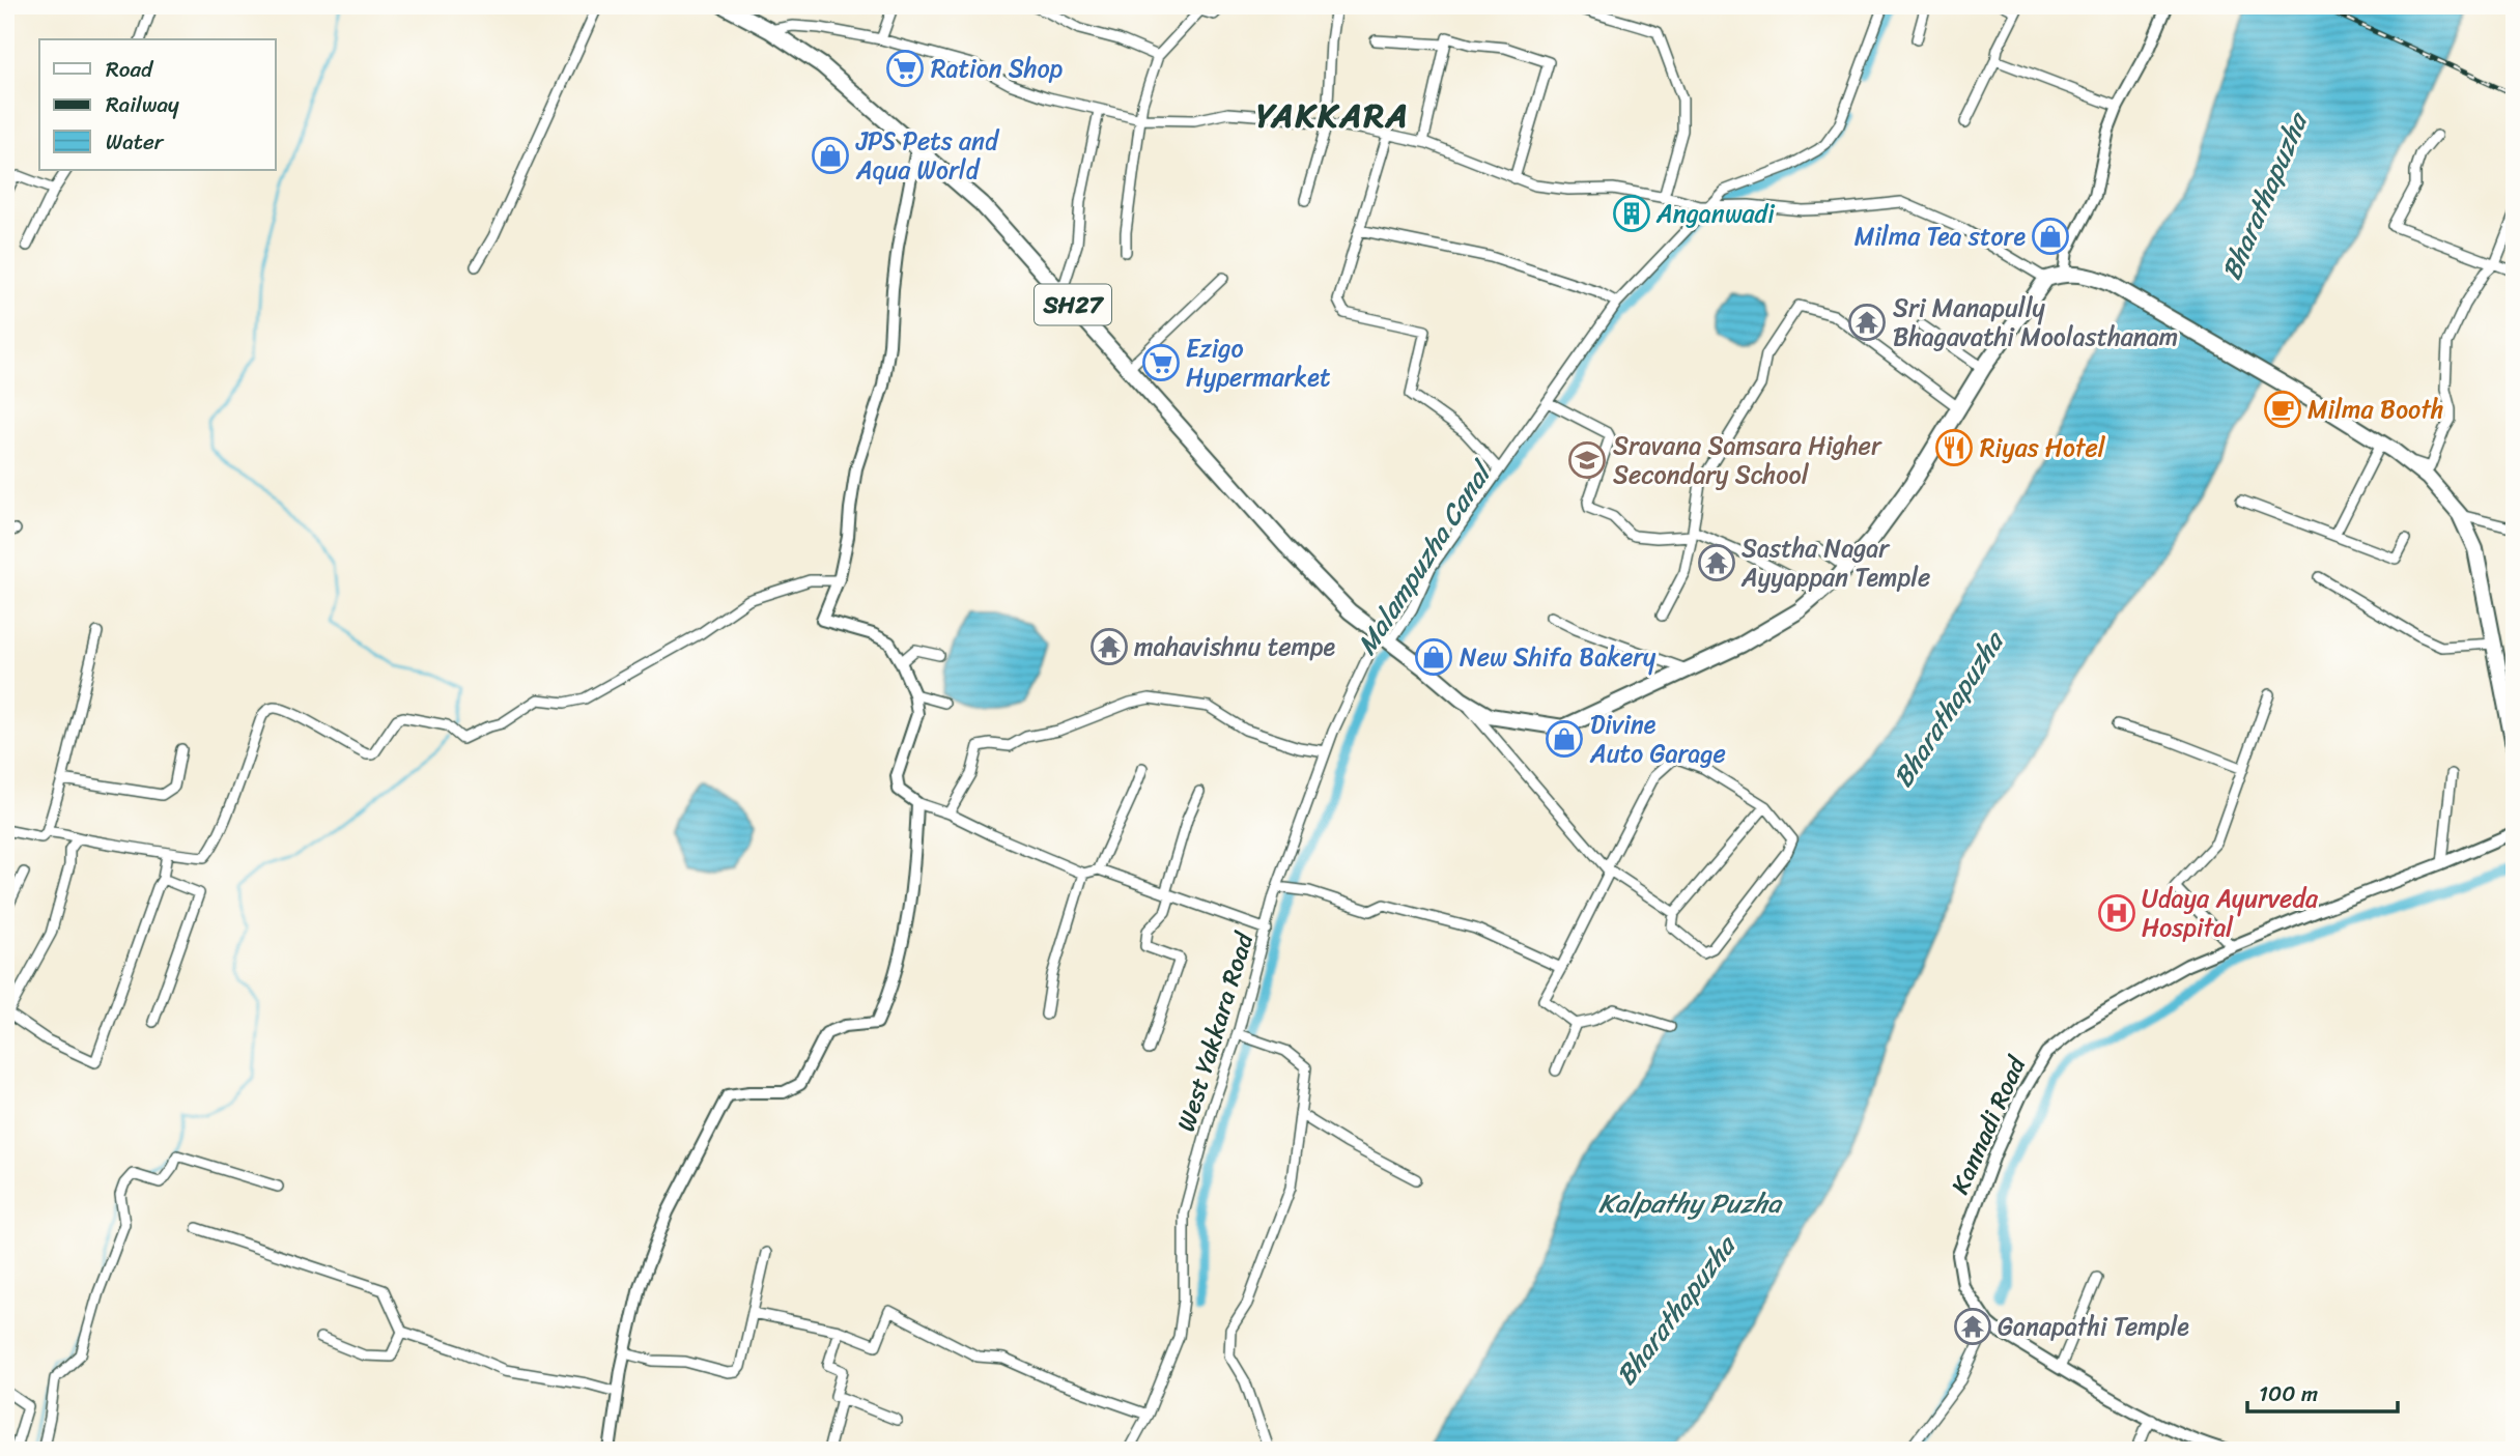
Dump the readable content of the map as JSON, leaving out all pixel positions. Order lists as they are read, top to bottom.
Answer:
{
  "streets": {
    "main road": ["SH27"],
    "street": ["West Yakkara Road", "Kannadi Road"]
  },
  "crossings": [
    ["SH27", "West Yakkara Road"]
  ],
  "districts": ["YAKKARA"],
  "water": ["Bharathapuzha", "Malampuzha Canal", "Kalpathy Puzha"],
  "places": {
    "supermarket": ["Ration Shop", "Ezigo Hypermarket"],
    "shop": [
      "JPS Pets and Aqua World",
      "Milma Tea store",
      "New Shifa Bakery",
      "Divine Auto Garage"
    ],
    "building": ["Anganwadi"],
    "temple": [
      "Sri Manapully Bhagavathi Moolasthanam",
      "Sastha Nagar Ayyappan Temple",
      "mahavishnu tempe",
      "Ganapathi Temple"
    ],
    "cafe": ["Milma Booth"],
    "restaurant": ["Riyas Hotel"],
    "school or university": ["Sravana Samsara Higher Secondary School"],
    "hospital": ["Udaya Ayurveda Hospital"]
  },
  "legend": ["Road", "Railway", "Water"],
  "scale_bar": "100 m"
}
